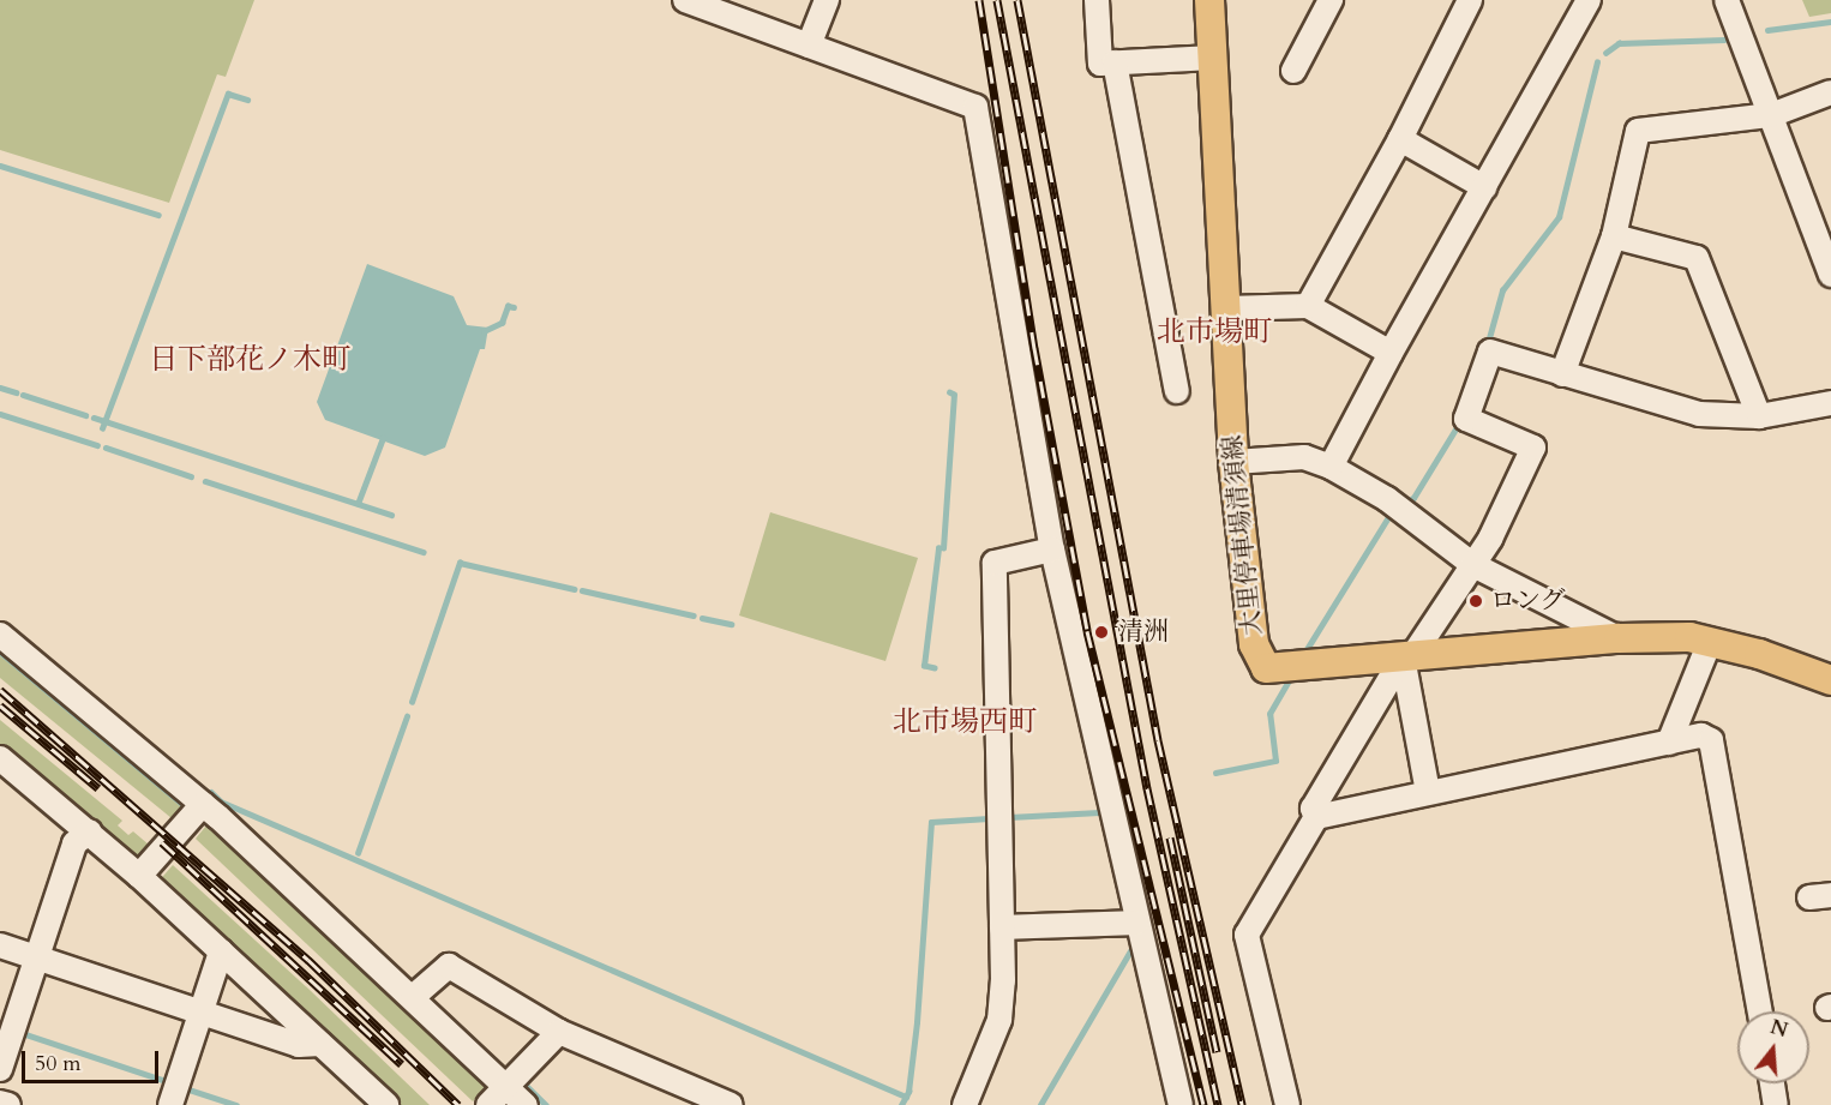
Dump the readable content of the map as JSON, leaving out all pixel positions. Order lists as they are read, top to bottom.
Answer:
{
  "streets": {
    "main road": ["大里停車場清須線"]
  },
  "districts": ["北市場町", "日下部花ノ木町", "北市場西町"],
  "places": ["ロング", "清洲"],
  "scale_bar": "50 m",
  "north": "top"
}
